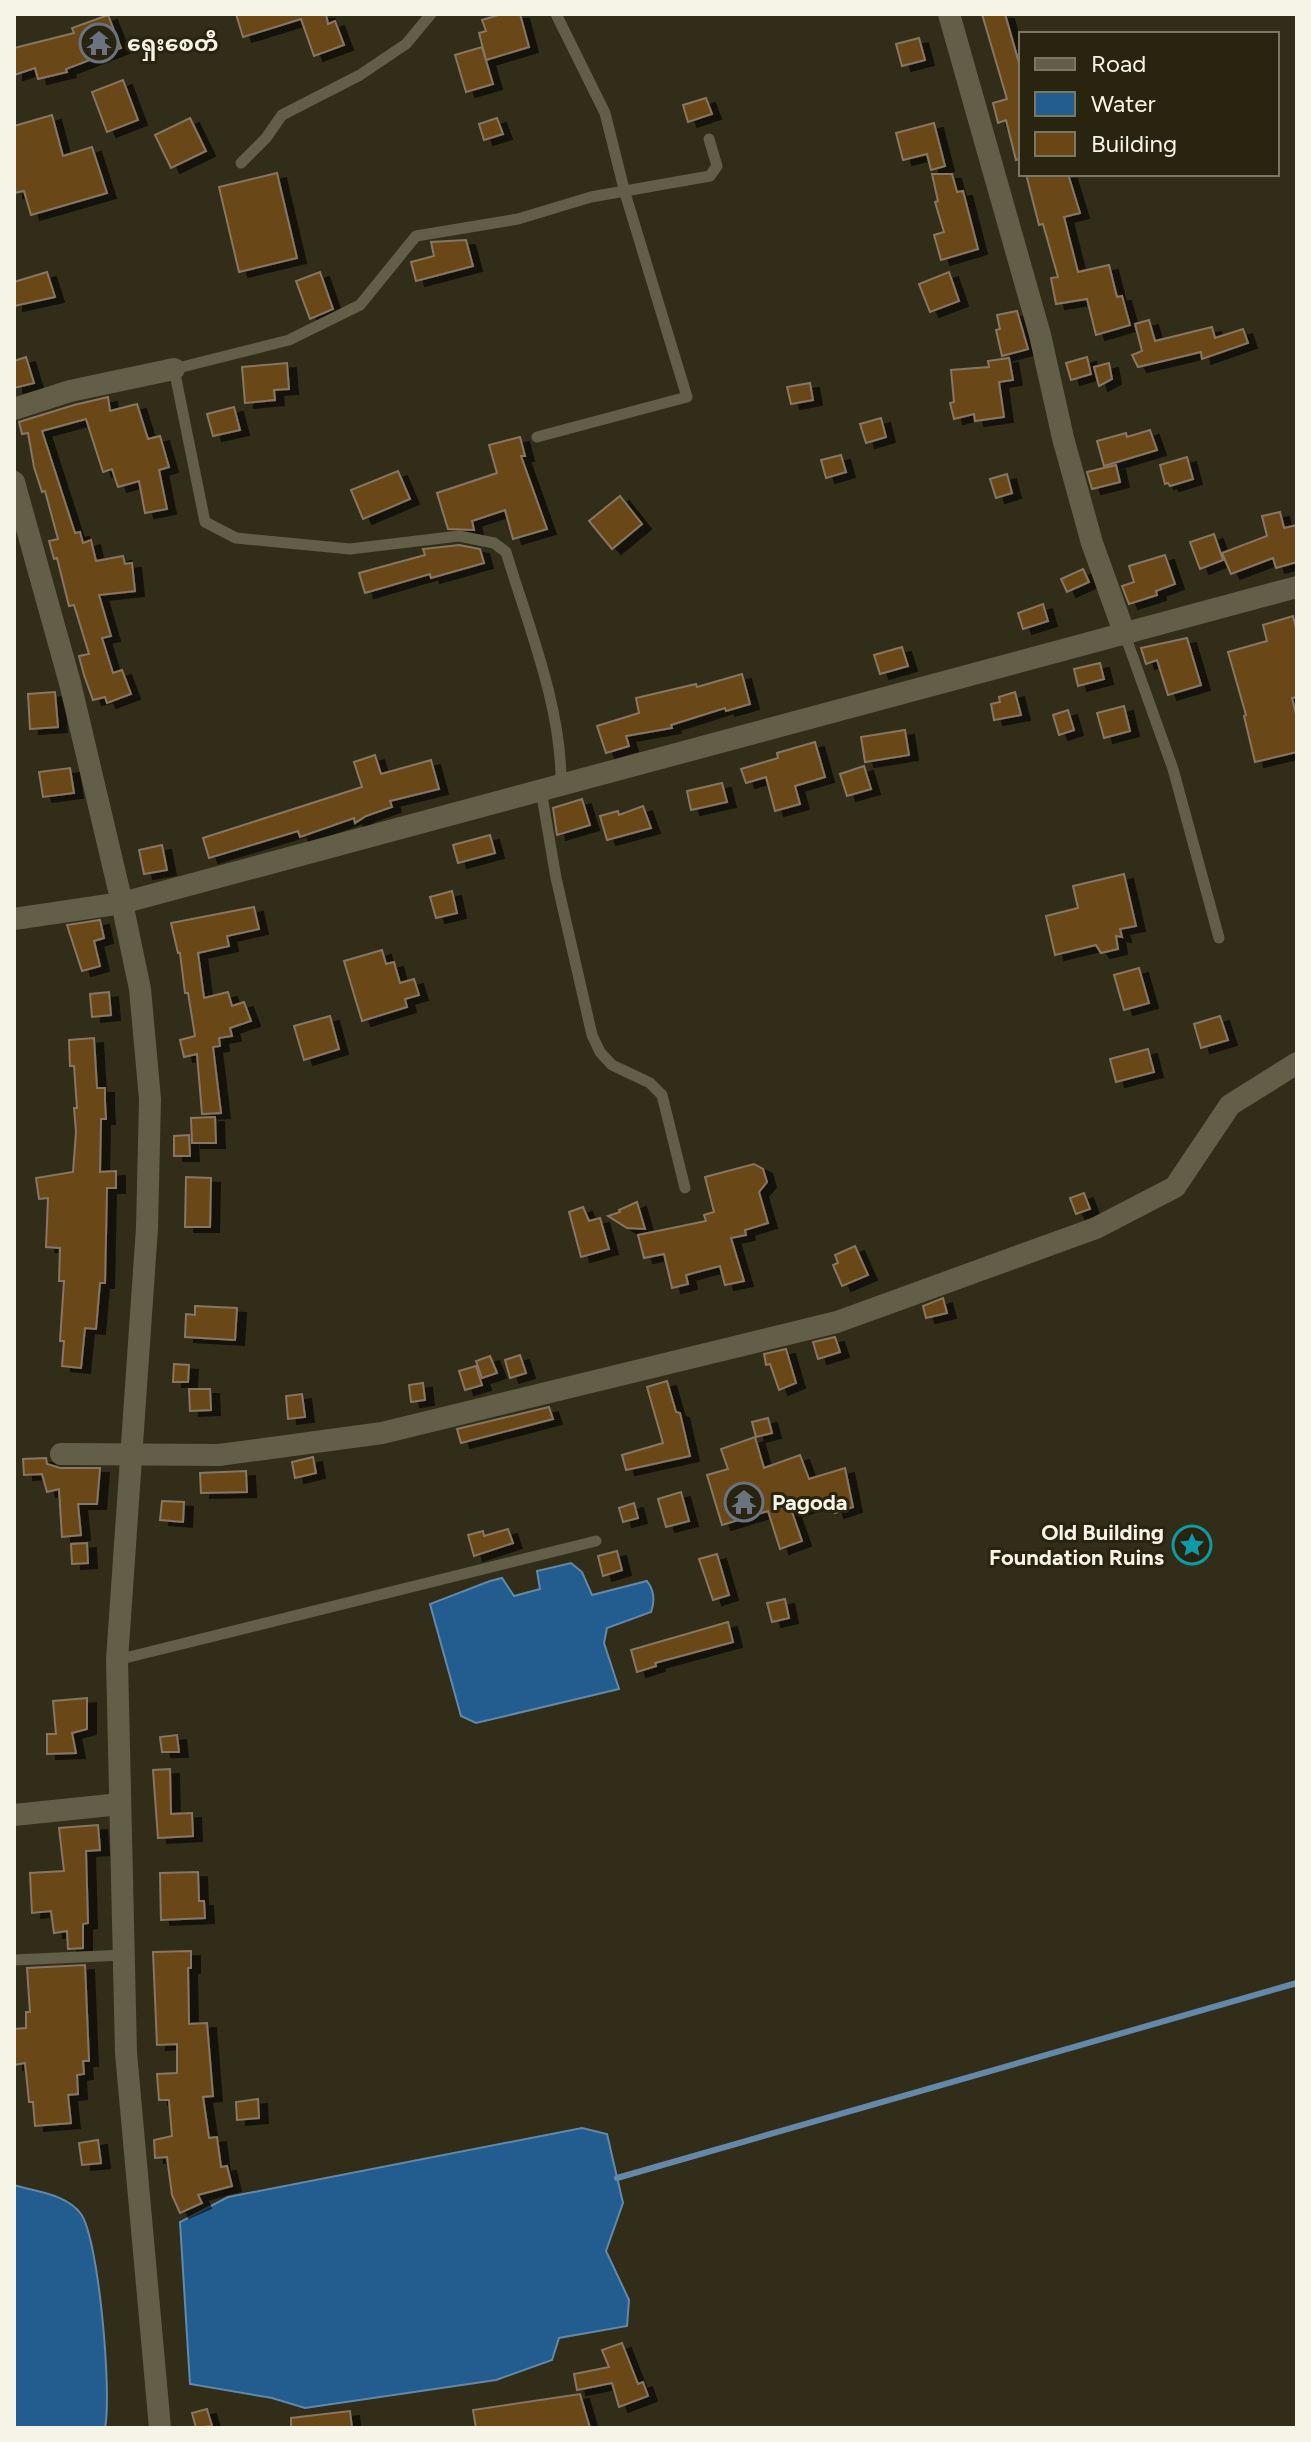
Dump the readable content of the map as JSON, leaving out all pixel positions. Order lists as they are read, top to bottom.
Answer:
{
  "places": {
    "temple": ["ရှေးစေတီ", "Pagoda"],
    "place": ["Old Building Foundation Ruins"]
  },
  "legend": ["Road", "Water", "Building"]
}
